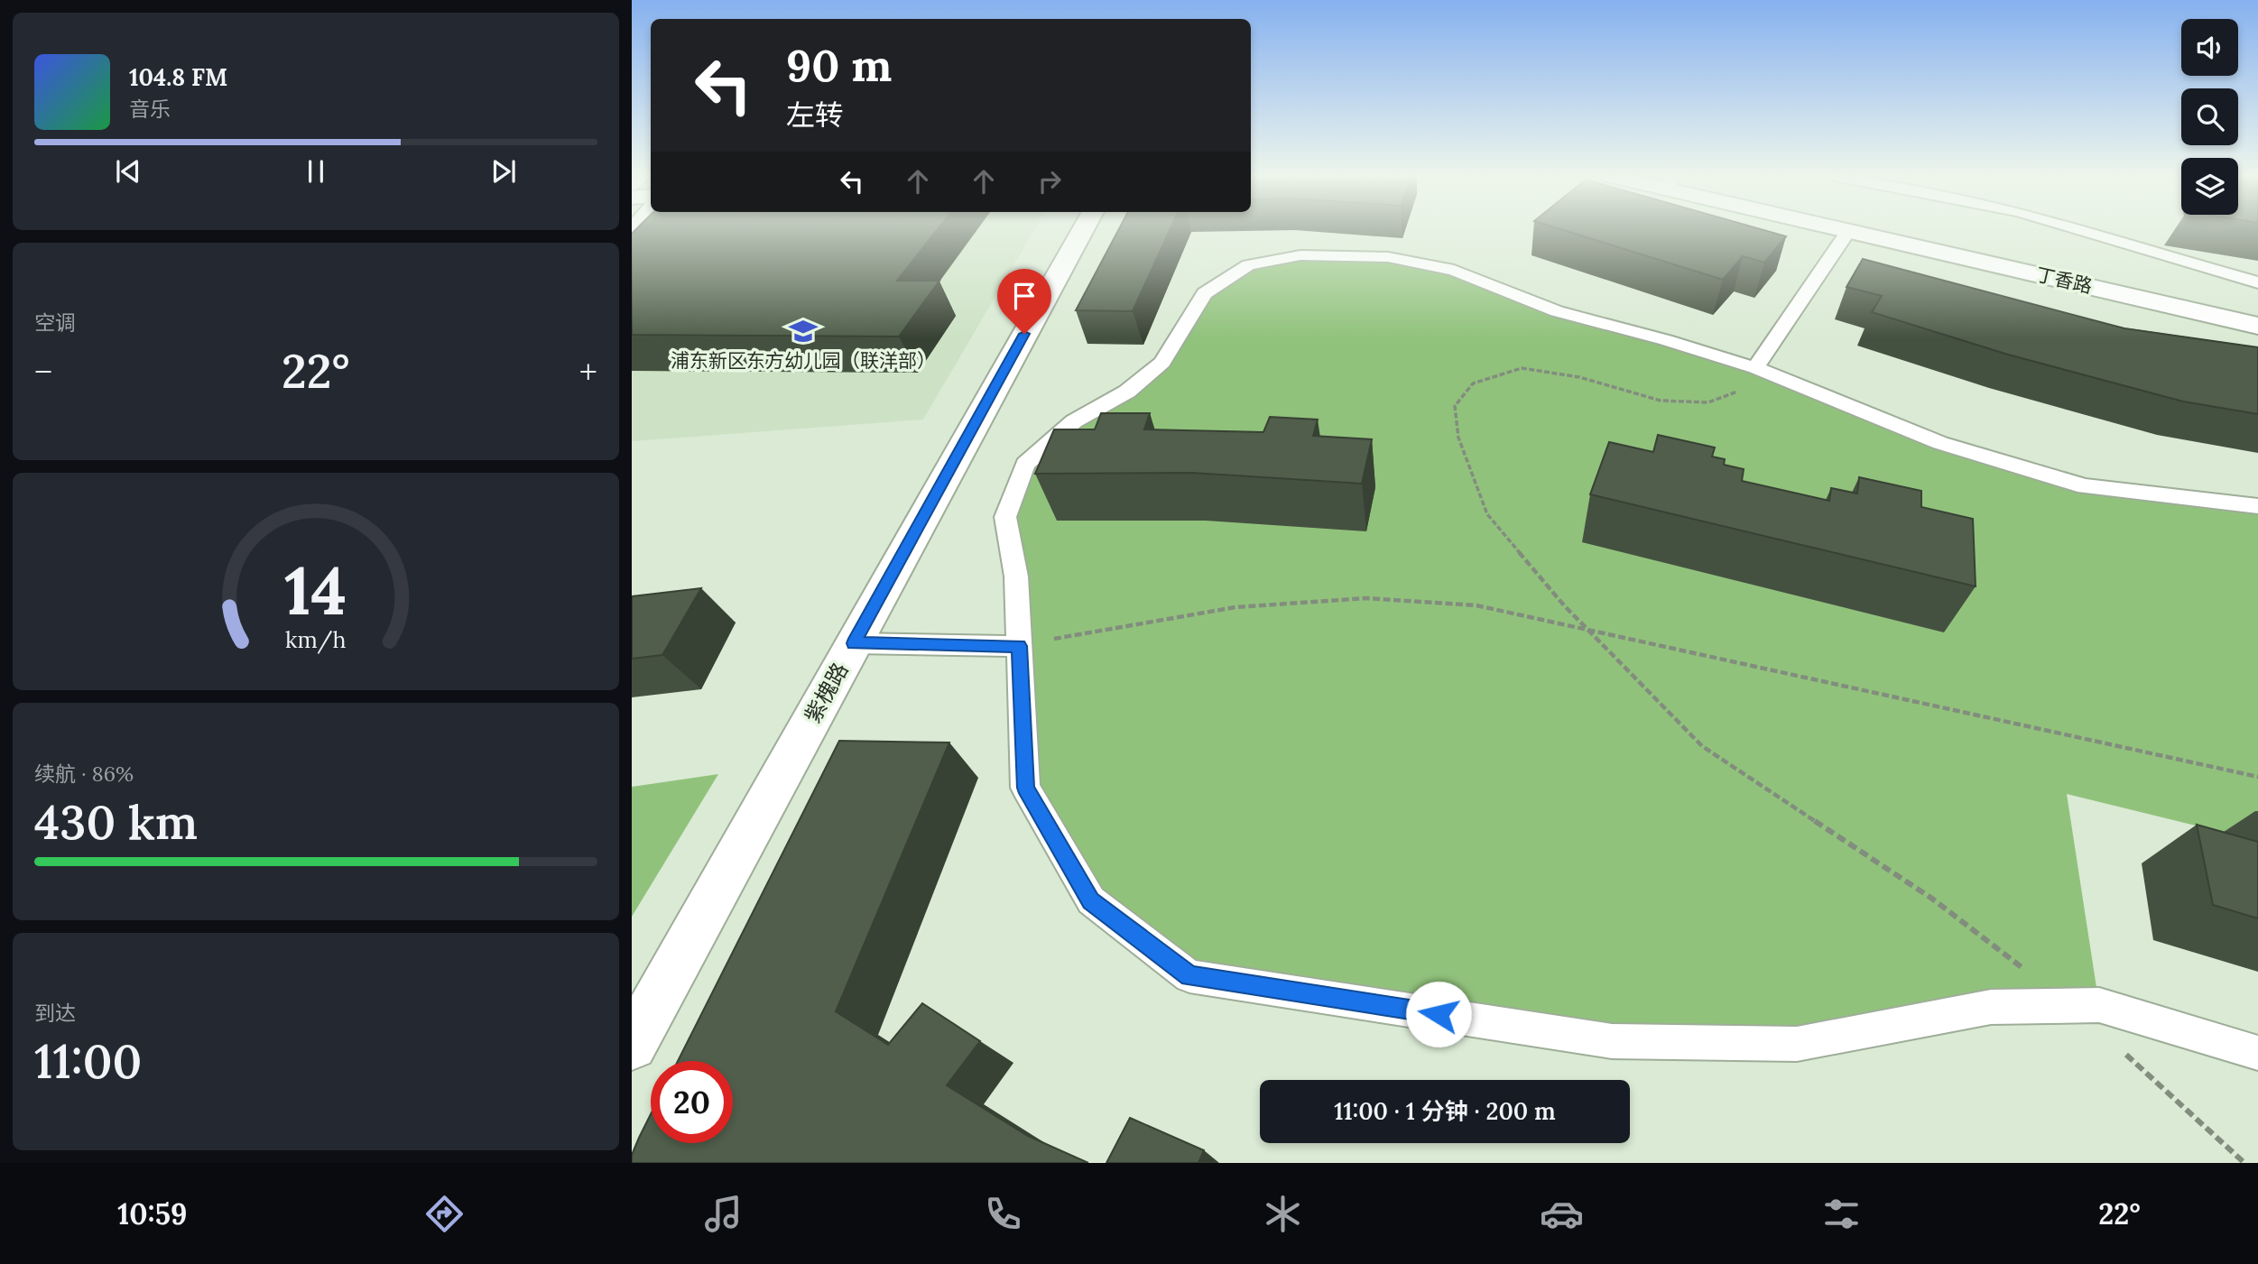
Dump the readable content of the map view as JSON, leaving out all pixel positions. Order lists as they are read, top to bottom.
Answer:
{
  "streets": {
    "street": ["丁香路", "紫槐路"]
  },
  "places": {
    "school or university": ["浦东新区东方幼儿园（联洋部）"]
  },
  "page": {
    "turn": ["90 m", "左转"],
    "song": ["104.8 FM", "音乐"],
    "tile": [
      "空调",
      ["续航 · 86%", "430 km"],
      ["到达", "11:00"]
    ],
    "heat": ["−", "22°", "+"],
    "limit": "20",
    "trip": "11:00 · 1 分钟 · 200 m",
    "tabs": ["10:59", "22°"],
    "gauge": ["14", "km/h"]
  }
}
